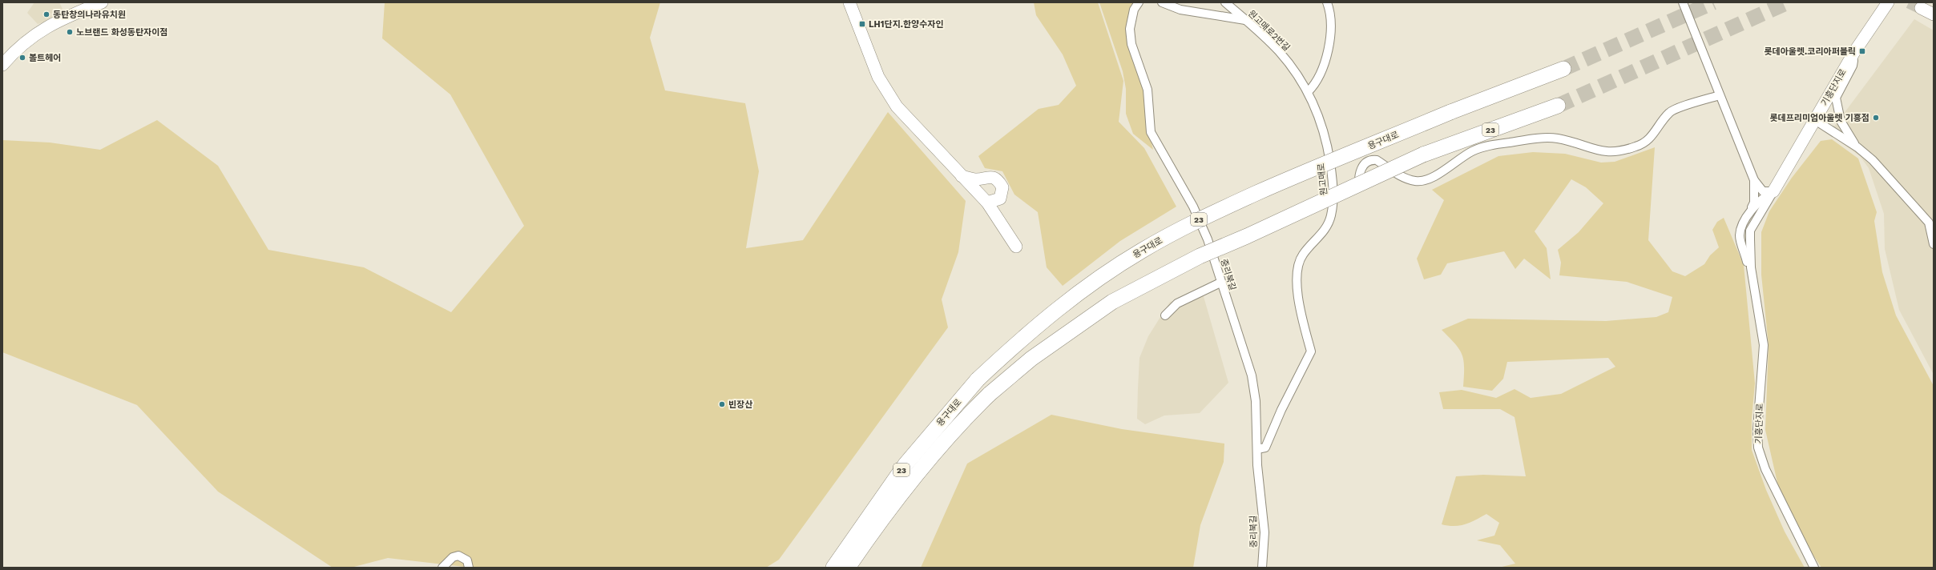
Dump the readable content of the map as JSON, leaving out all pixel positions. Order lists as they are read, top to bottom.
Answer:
{
  "streets": {
    "highway": ["23", "용구대로"],
    "street": [
      "원고매로2번길",
      "기흥단지로",
      "원고매로",
      "중리북길"
    ]
  },
  "crossings": [
    ["원고매로2번길", "원고매로"],
    ["원고매로", "중리북길"]
  ],
  "places": {
    "other": [
      "동탄창의나라유치원",
      "노브랜드 화성동탄자이점",
      "볼트헤어",
      "롯데프리미엄아울렛 기흥점",
      "빈장산"
    ],
    "transit": ["LH1단지.한양수자인", "롯데아울렛.코리아퍼블릭"]
  }
}
